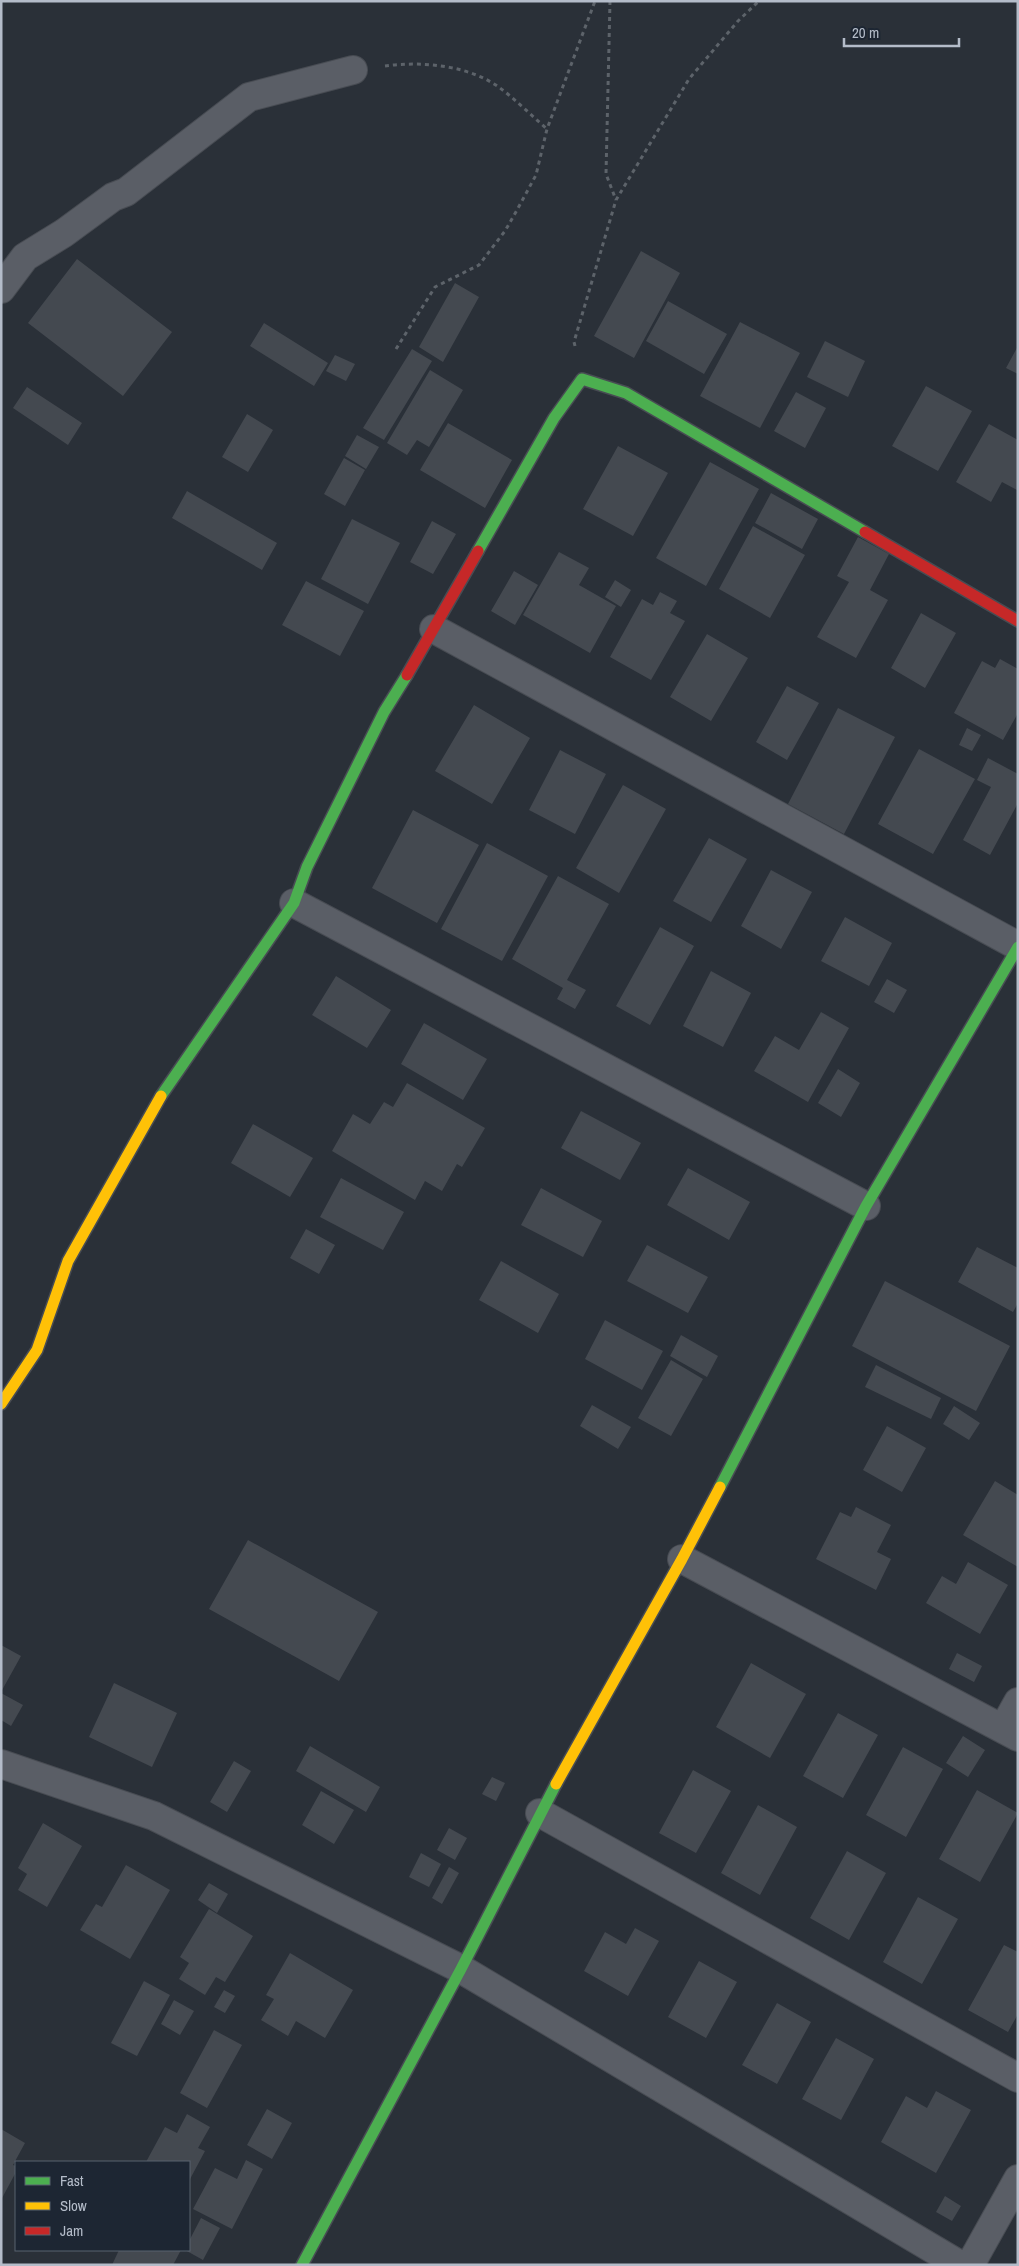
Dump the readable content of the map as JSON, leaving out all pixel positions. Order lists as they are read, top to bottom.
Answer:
{
  "legend": ["Fast", "Slow", "Jam"],
  "scale_bar": "20 m"
}
